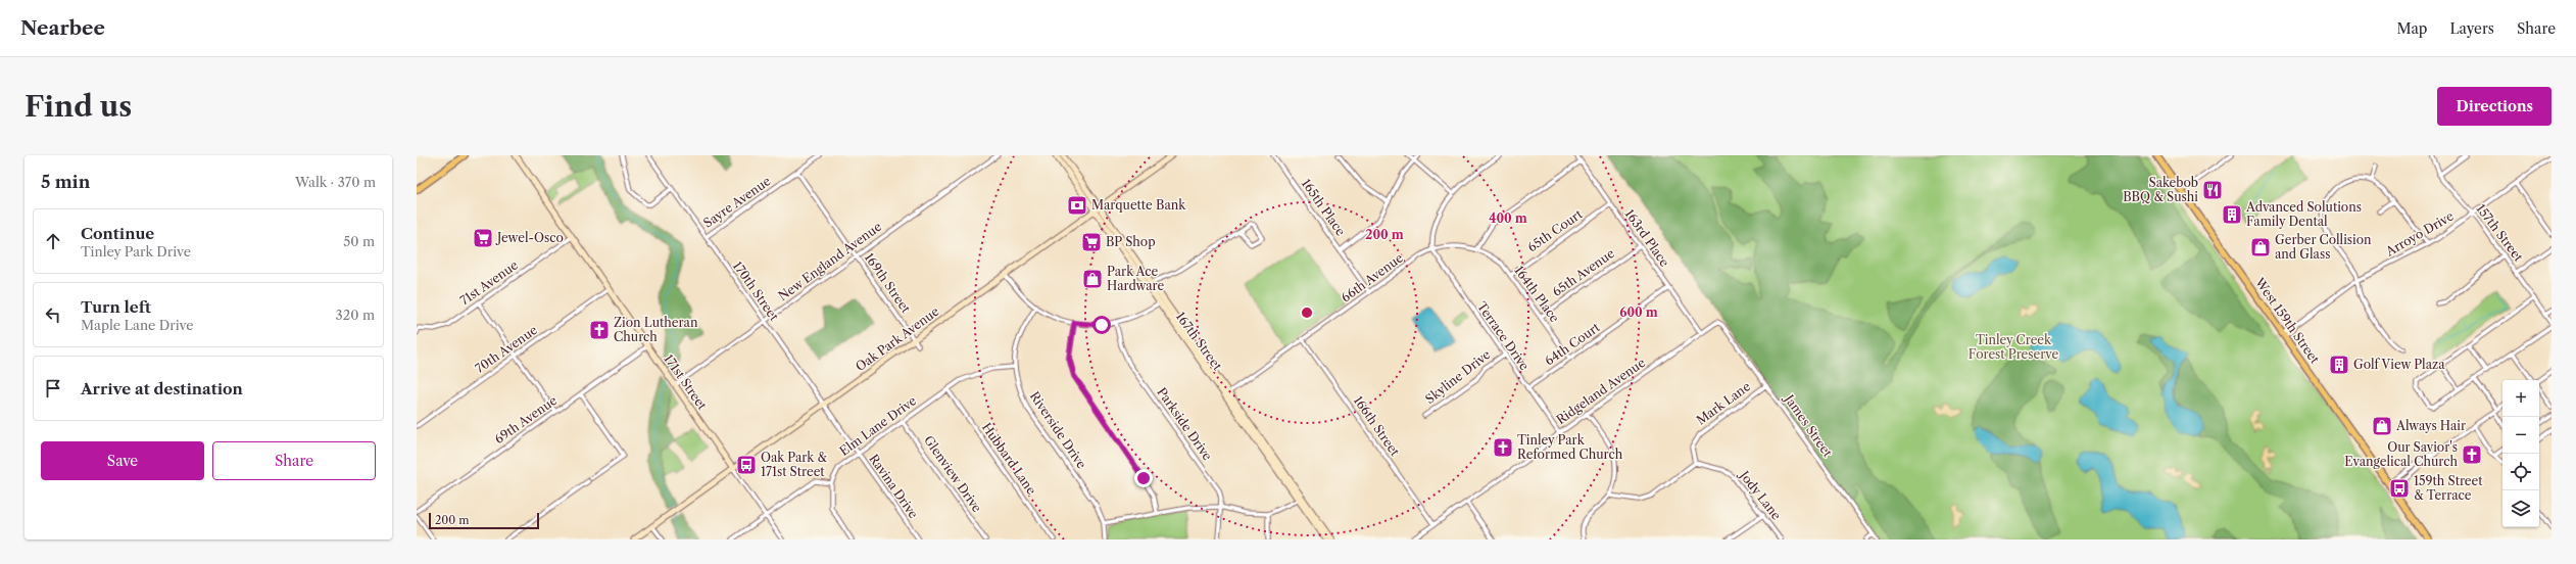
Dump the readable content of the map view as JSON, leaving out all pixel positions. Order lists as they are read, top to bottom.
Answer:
{
  "streets": {
    "main road": ["West 159th Street"],
    "street": [
      "Sayre Avenue",
      "165th Place",
      "65th Court",
      "157th Street",
      "Arroyo Drive",
      "163rd Place",
      "New England Avenue",
      "65th Avenue",
      "66th Avenue",
      "71st Avenue",
      "169th Street",
      "170th Street",
      "164th Place",
      "Terrace Drive",
      "Oak Park Avenue",
      "167th Street",
      "64th Court",
      "70th Avenue",
      "Skyline Drive",
      "171st Street",
      "Ridgeland Avenue",
      "Mark Lane",
      "69th Avenue",
      "Parkside Drive",
      "Elm Lane Drive",
      "166th Street",
      "James Street",
      "Riverside Drive",
      "Hubbard Lane",
      "Glenview Drive",
      "Ravina Drive",
      "Jody Lane"
    ]
  },
  "crossings": [
    ["Sayre Avenue", "169th Street"],
    ["Sayre Avenue", "170th Street"],
    ["165th Place", "66th Avenue"],
    ["65th Court", "163rd Place"],
    ["65th Court", "164th Place"],
    ["157th Street", "Arroyo Drive"],
    ["Arroyo Drive", "West 159th Street"],
    ["163rd Place", "65th Avenue"],
    ["163rd Place", "64th Court"],
    ["163rd Place", "Ridgeland Avenue"],
    ["New England Avenue", "169th Street"],
    ["New England Avenue", "170th Street"],
    ["New England Avenue", "171st Street"],
    ["65th Avenue", "164th Place"],
    ["66th Avenue", "164th Place"],
    ["66th Avenue", "Terrace Drive"],
    ["66th Avenue", "167th Street"],
    ["66th Avenue", "166th Street"],
    ["71st Avenue", "171st Street"],
    ["169th Street", "Oak Park Avenue"],
    ["170th Street", "Oak Park Avenue"],
    ["170th Street", "Ravina Drive"],
    ["164th Place", "Terrace Drive"],
    ["164th Place", "64th Court"],
    ["Terrace Drive", "64th Court"],
    ["Terrace Drive", "Skyline Drive"],
    ["Terrace Drive", "Ridgeland Avenue"],
    ["Oak Park Avenue", "167th Street"],
    ["Oak Park Avenue", "171st Street"],
    ["Oak Park Avenue", "Ravina Drive"],
    ["70th Avenue", "171st Street"],
    ["171st Street", "69th Avenue"],
    ["Ridgeland Avenue", "166th Street"],
    ["Ridgeland Avenue", "James Street"],
    ["Mark Lane", "James Street"],
    ["Mark Lane", "Jody Lane"],
    ["Elm Lane Drive", "Riverside Drive"],
    ["Elm Lane Drive", "Hubbard Lane"],
    ["Elm Lane Drive", "Glenview Drive"],
    ["Elm Lane Drive", "Ravina Drive"]
  ],
  "parks": ["Tinley Creek Forest Preserve"],
  "places": {
    "restaurant": ["Sakebob BBQ & Sushi"],
    "bank": ["Marquette Bank"],
    "building": ["Advanced Solutions Family Dental", "Golf View Plaza"],
    "supermarket": ["Jewel-Osco", "BP Shop"],
    "shop": ["Gerber Collision and Glass", "Park Ace Hardware", "Always Hair"],
    "church": ["Zion Lutheran Church", "Tinley Park Reformed Church", "Our Savior's Evangelical Church"],
    "bus stop": ["Oak Park & 171st Street", "159th Street & Terrace"]
  },
  "scale_bar": "200 m",
  "page": {
    "header": "Nearbee",
    "nav": ["Map", "Layers", "Share"],
    "buttons": [
      "Directions",
      ["Save", "Share"]
    ],
    "title": "Find us",
    "heading": ["5 min", "Walk · 370 m"],
    "list": [
      ["Continue", "Tinley Park Drive", "50 m"],
      ["Turn left", "Maple Lane Drive", "320 m"],
      "Arrive at destination"
    ],
    "map_buttons": ["+", "−"],
    "scale": "200 m"
  },
  "rings": ["400 m", "200 m", "600 m"]
}
